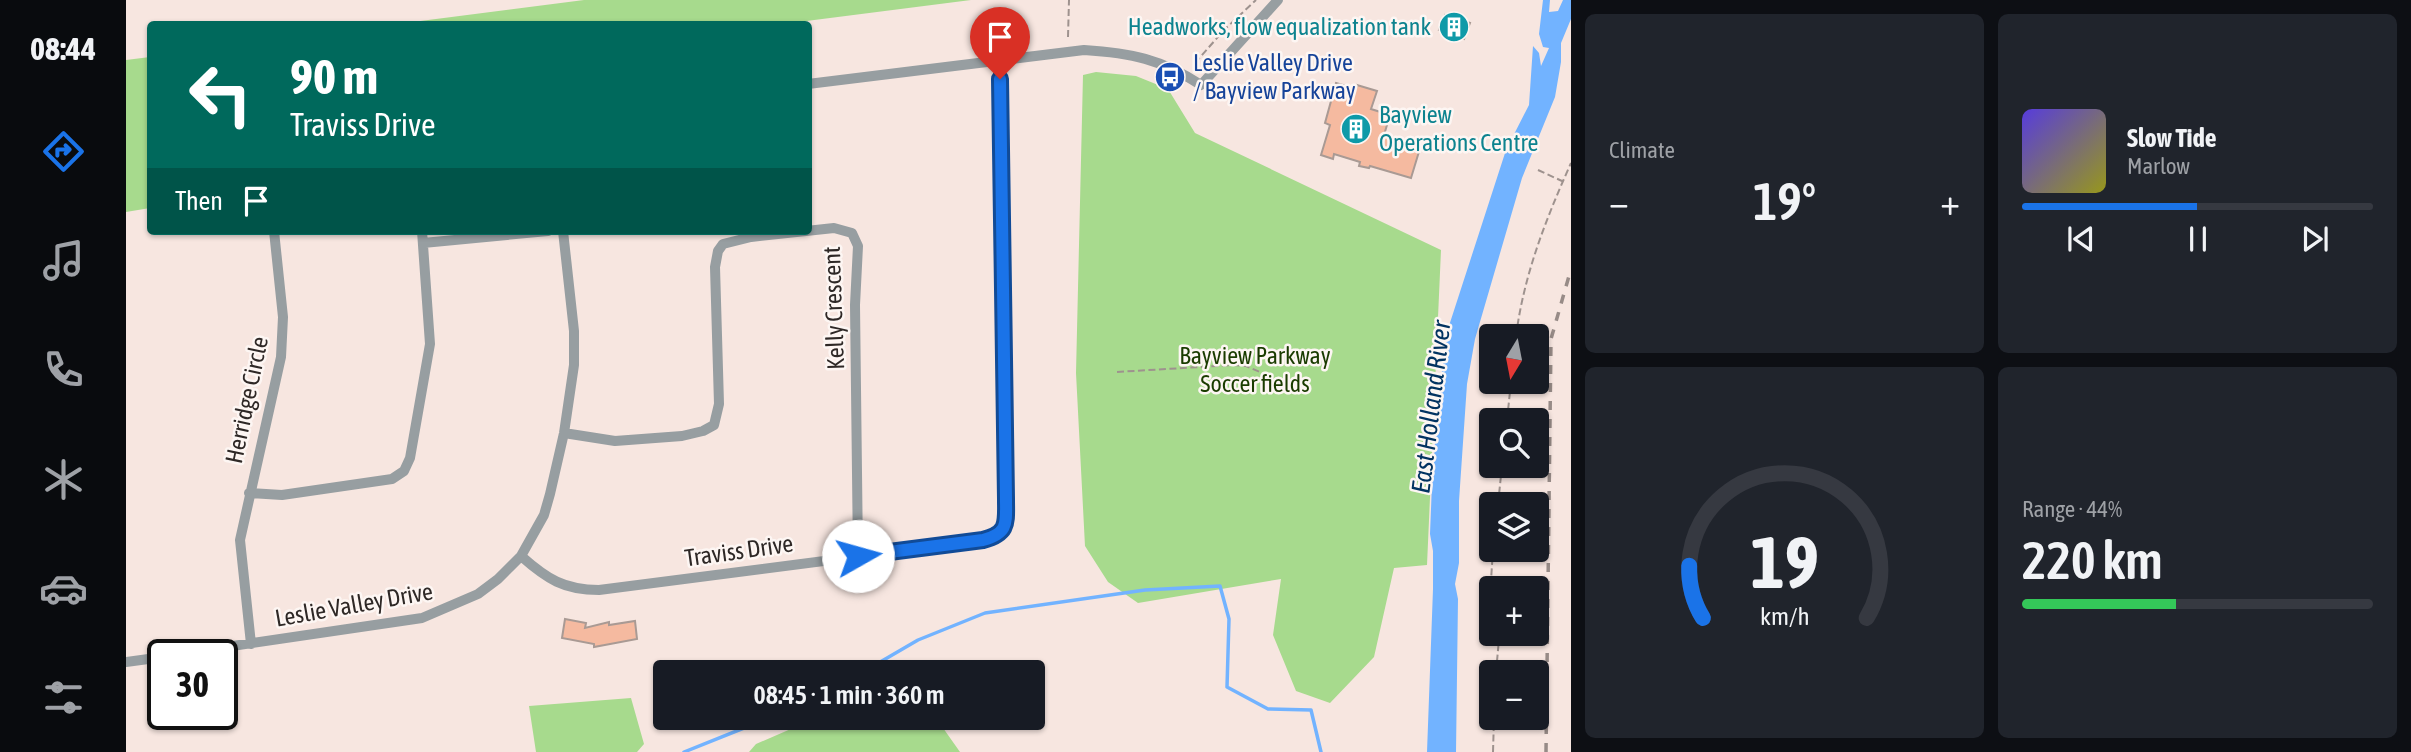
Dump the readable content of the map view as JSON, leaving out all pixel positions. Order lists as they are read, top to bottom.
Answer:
{
  "streets": {
    "street": [
      "Kelly Crescent",
      "Herridge Circle",
      "Traviss Drive",
      "Leslie Valley Drive"
    ]
  },
  "crossings": [
    ["Kelly Crescent", "Traviss Drive"],
    ["Kelly Crescent", "Leslie Valley Drive"],
    ["Herridge Circle", "Leslie Valley Drive"],
    ["Traviss Drive", "Leslie Valley Drive"]
  ],
  "water": ["East Holland River"],
  "parks": ["Bayview Parkway Soccer fields"],
  "places": {
    "building": ["Headworks, flow equalization tank", "Bayview Operations Centre"],
    "bus stop": ["Leslie Valley Drive / Bayview Parkway"]
  },
  "north": "bottom",
  "page": {
    "tabs": "08:44",
    "tile": [
      "Climate",
      ["Range · 44%", "220 km"]
    ],
    "turn": ["90 m", "Traviss Drive"],
    "song": ["Slow Tide", "Marlow"],
    "then": "Then",
    "heat": ["−", "19°", "+"],
    "map_buttons": ["+", "−"],
    "limit": "30",
    "trip": "08:45 · 1 min · 360 m",
    "gauge": ["19", "km/h"]
  }
}
